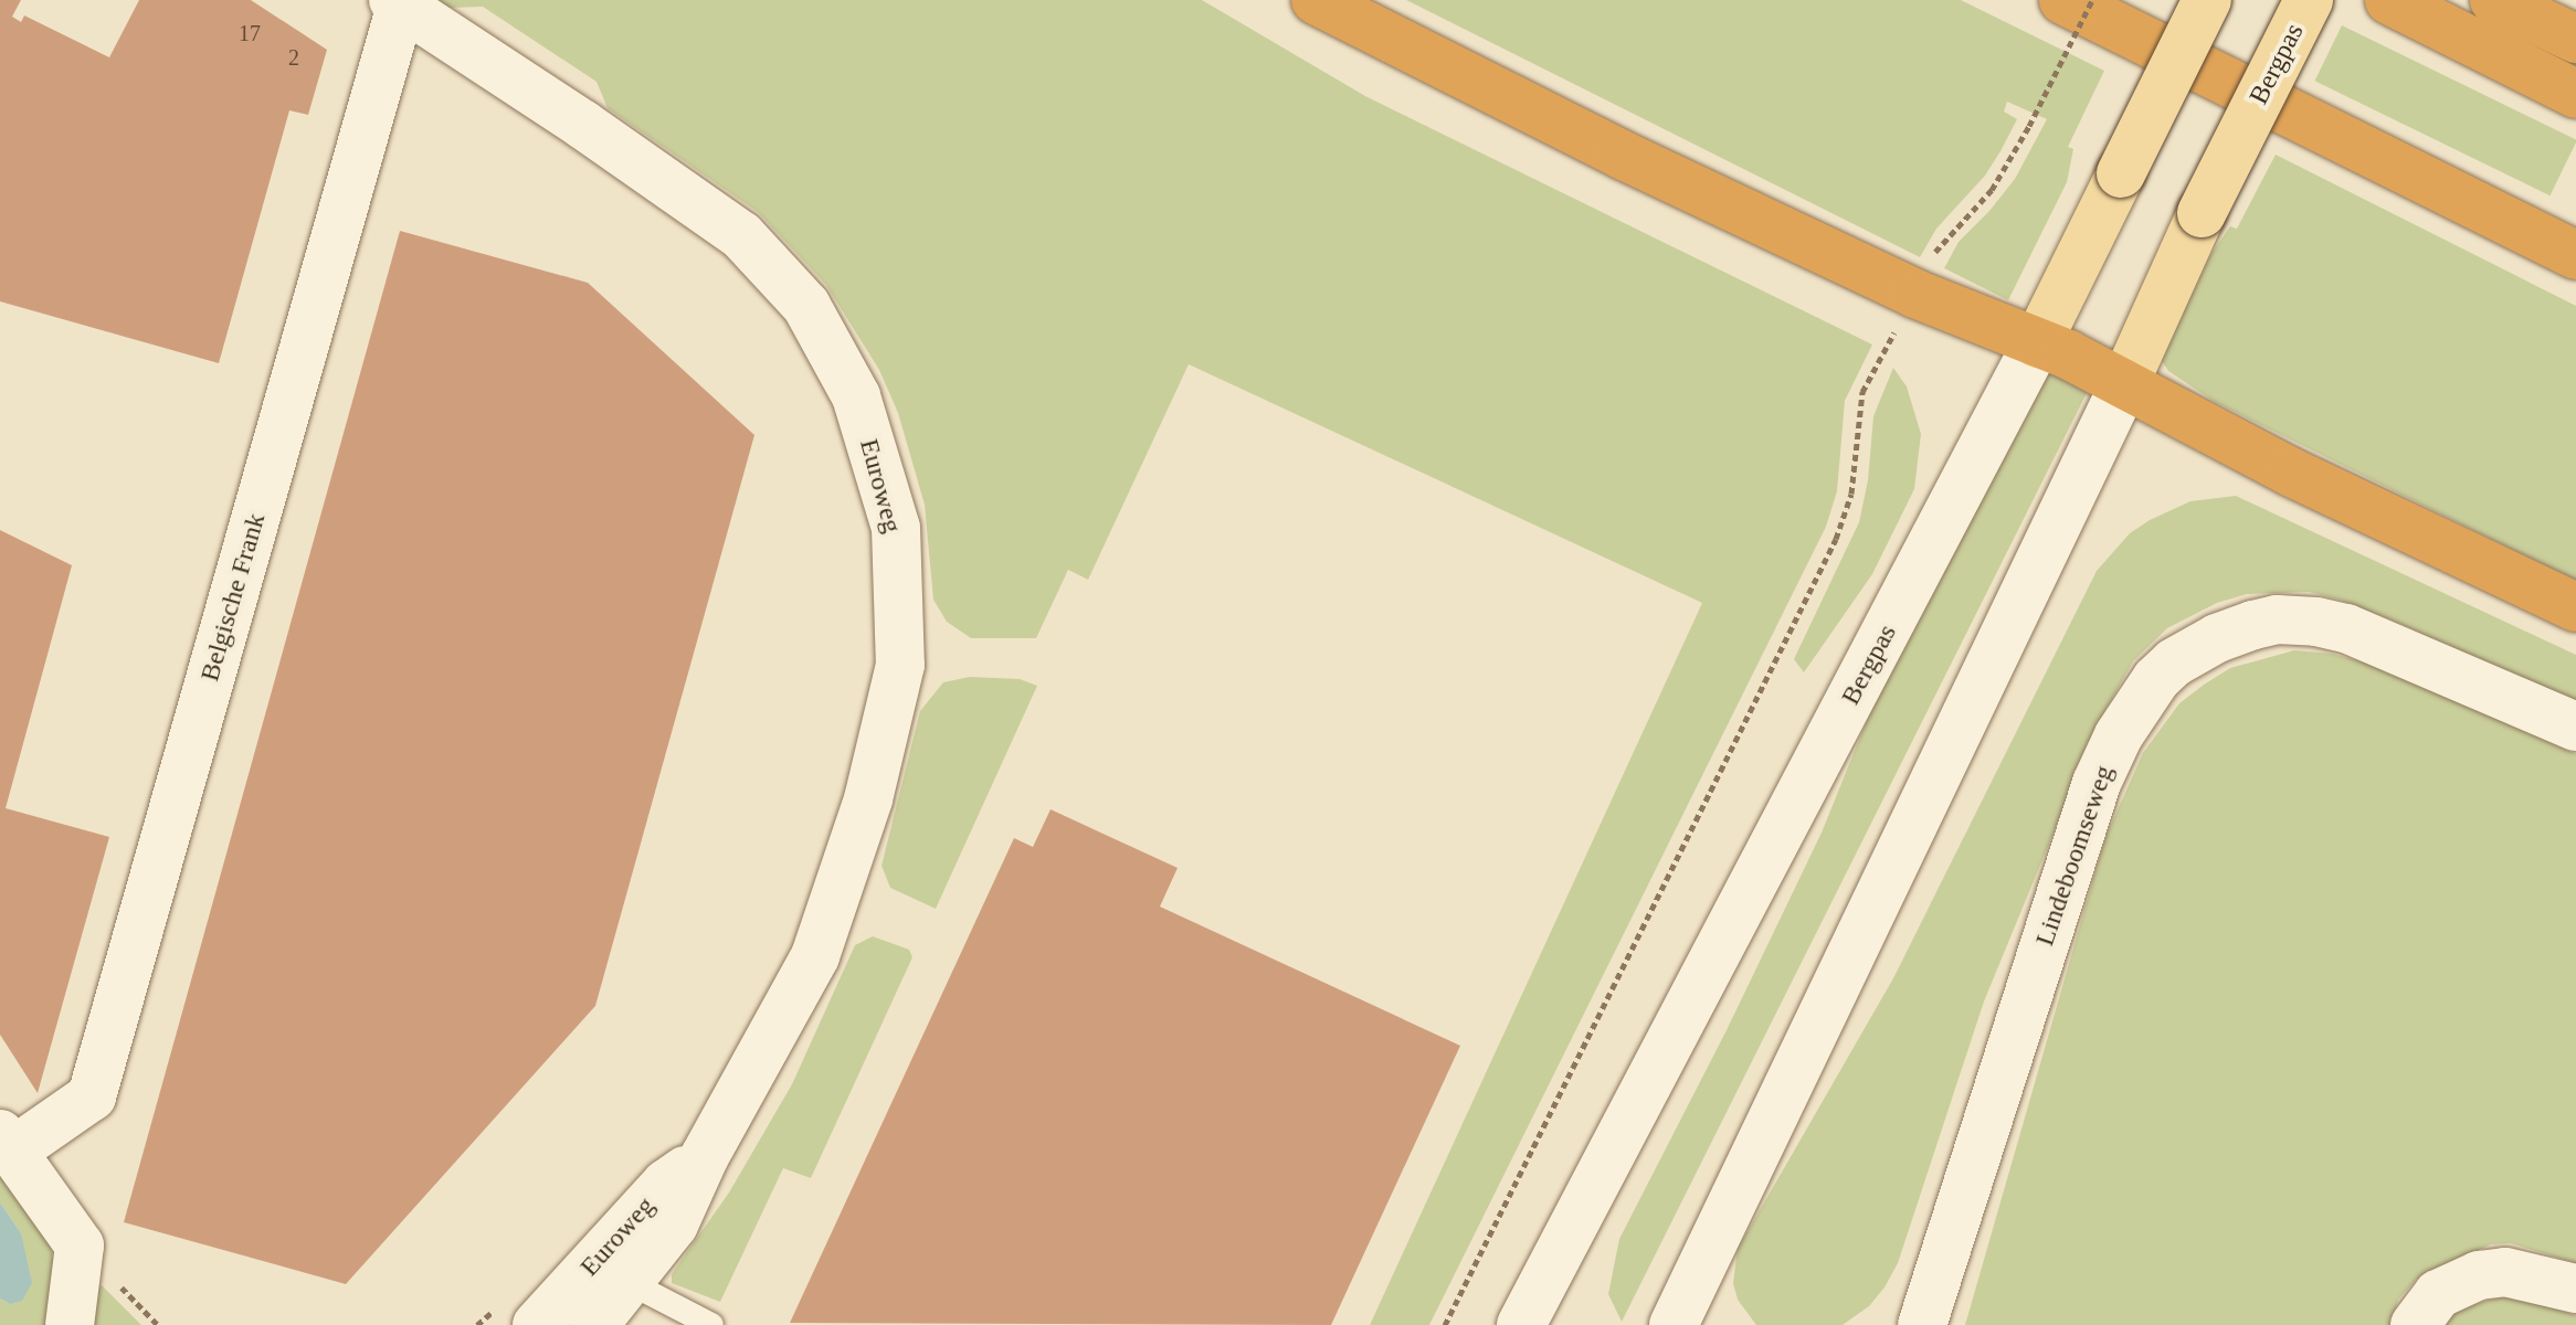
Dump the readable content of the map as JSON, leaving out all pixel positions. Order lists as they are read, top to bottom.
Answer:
{
  "streets": {
    "main road": ["Bergpas"],
    "street": ["Euroweg", "Belgische Frank", "Lindeboomseweg"]
  },
  "crossings": [
    ["Euroweg", "Belgische Frank"]
  ],
  "house_numbers": ["17", "2"]
}
